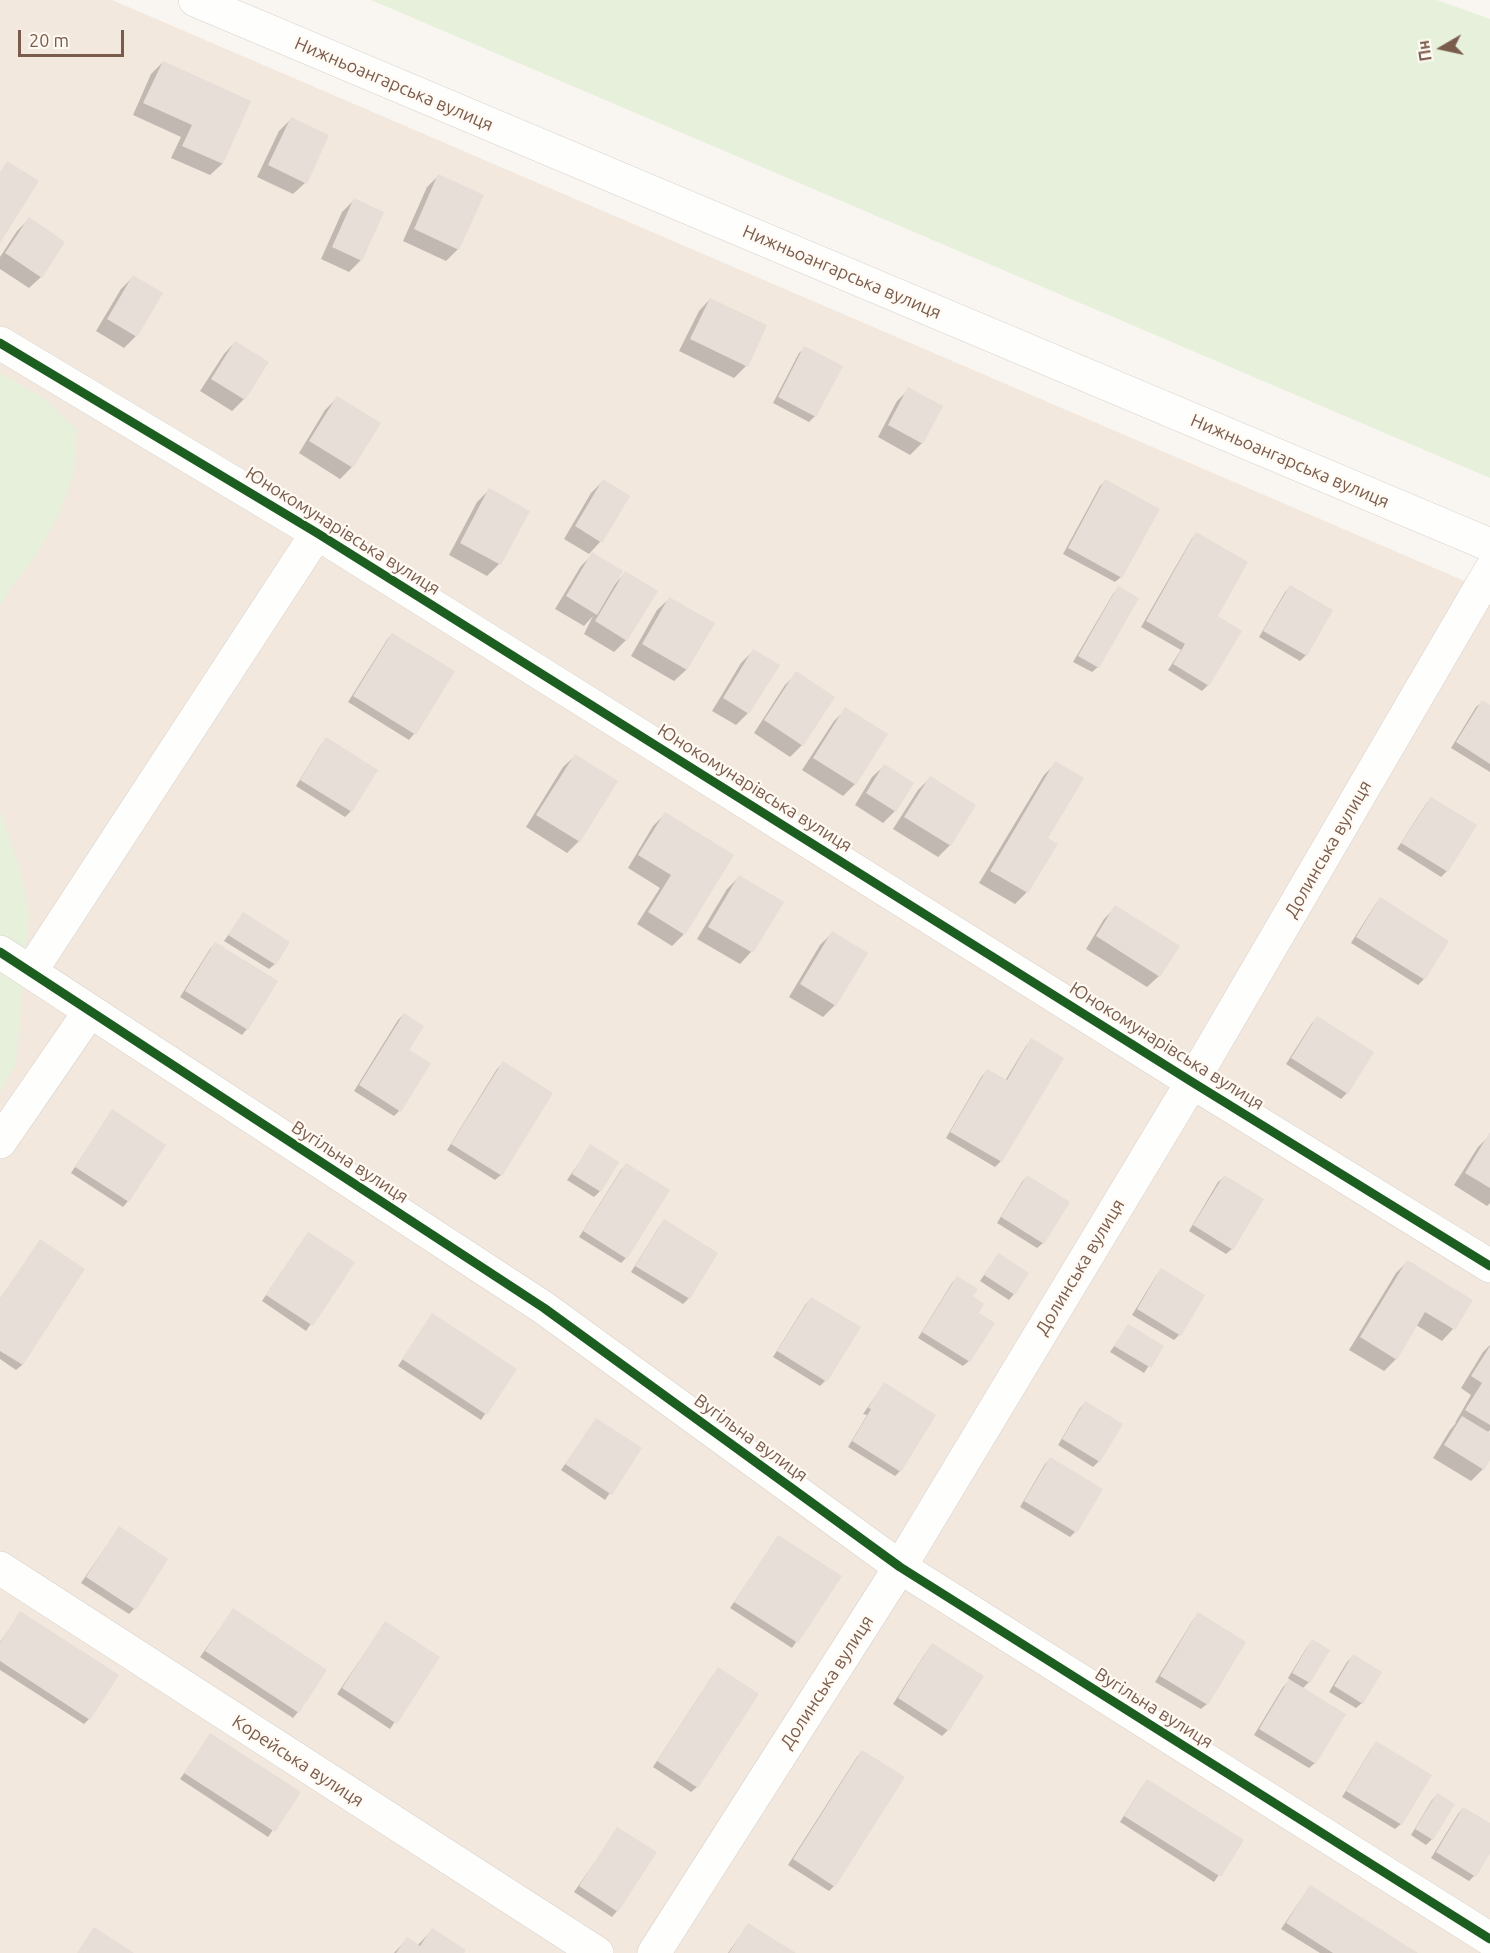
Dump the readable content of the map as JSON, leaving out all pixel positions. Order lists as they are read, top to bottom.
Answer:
{
  "streets": {
    "street": [
      "Нижньоангарська вулиця",
      "Юнокомунарівська вулиця",
      "Долинська вулиця",
      "Вугільна вулиця",
      "Корейська вулиця"
    ]
  },
  "crossings": [
    ["Юнокомунарівська вулиця", "Долинська вулиця"],
    ["Долинська вулиця", "Вугільна вулиця"]
  ],
  "scale_bar": "20 m",
  "north": "left"
}
